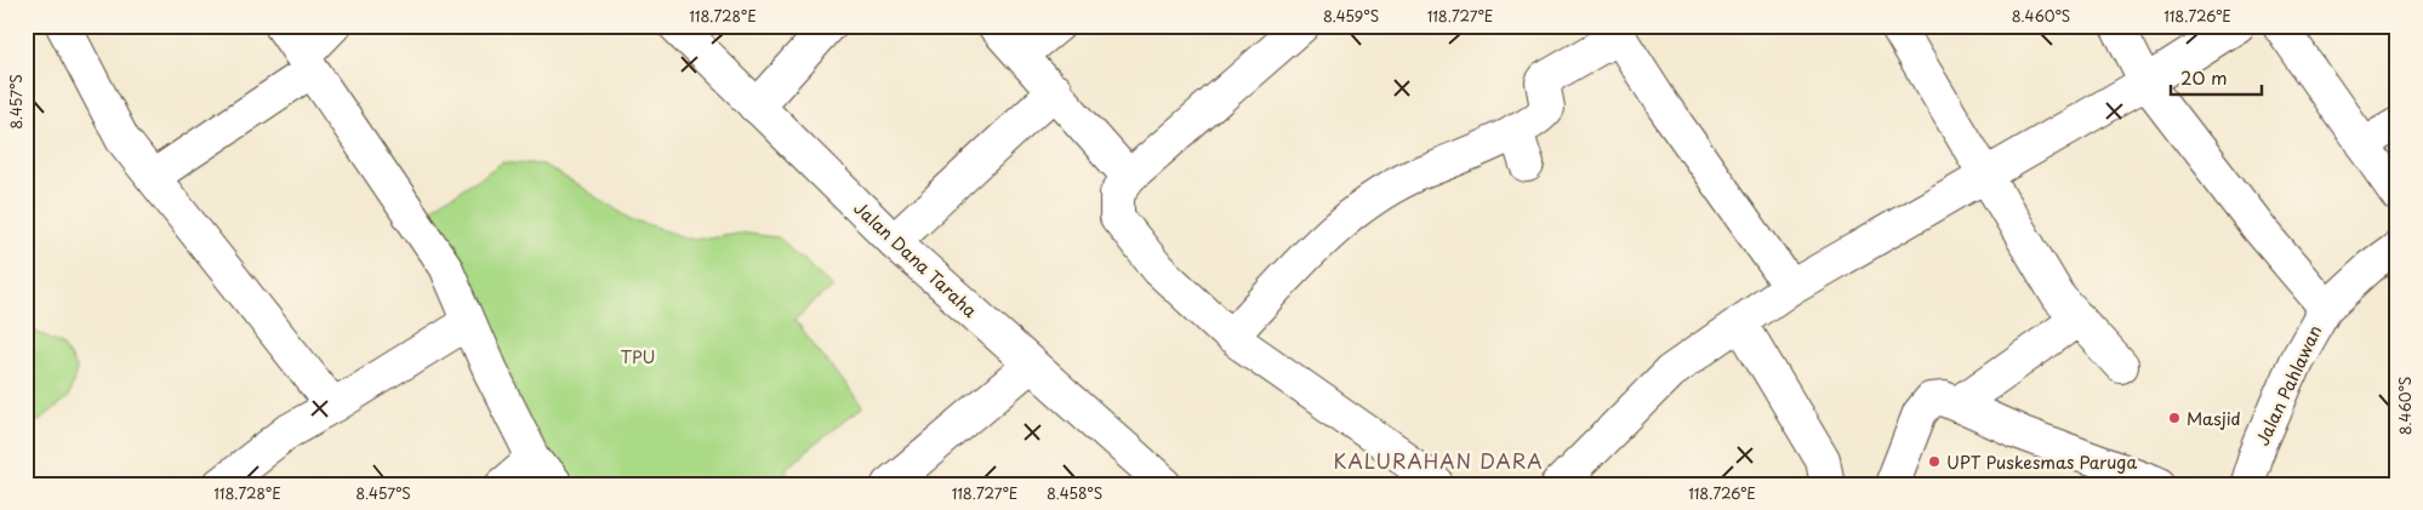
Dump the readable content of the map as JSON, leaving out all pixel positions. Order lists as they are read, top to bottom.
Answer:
{
  "streets": {
    "street": ["Jalan Dana Taraha", "Jalan Pahlawan"]
  },
  "districts": ["KALURAHAN DARA"],
  "parks": ["TPU"],
  "places": ["Masjid", "UPT Puskesmas Paruga"],
  "scale_bar": "20 m",
  "coordinates": [
    "118.728°E",
    "8.459°S",
    "118.727°E",
    "8.460°S",
    "118.726°E",
    "8.457°S",
    "8.458°S"
  ]
}
